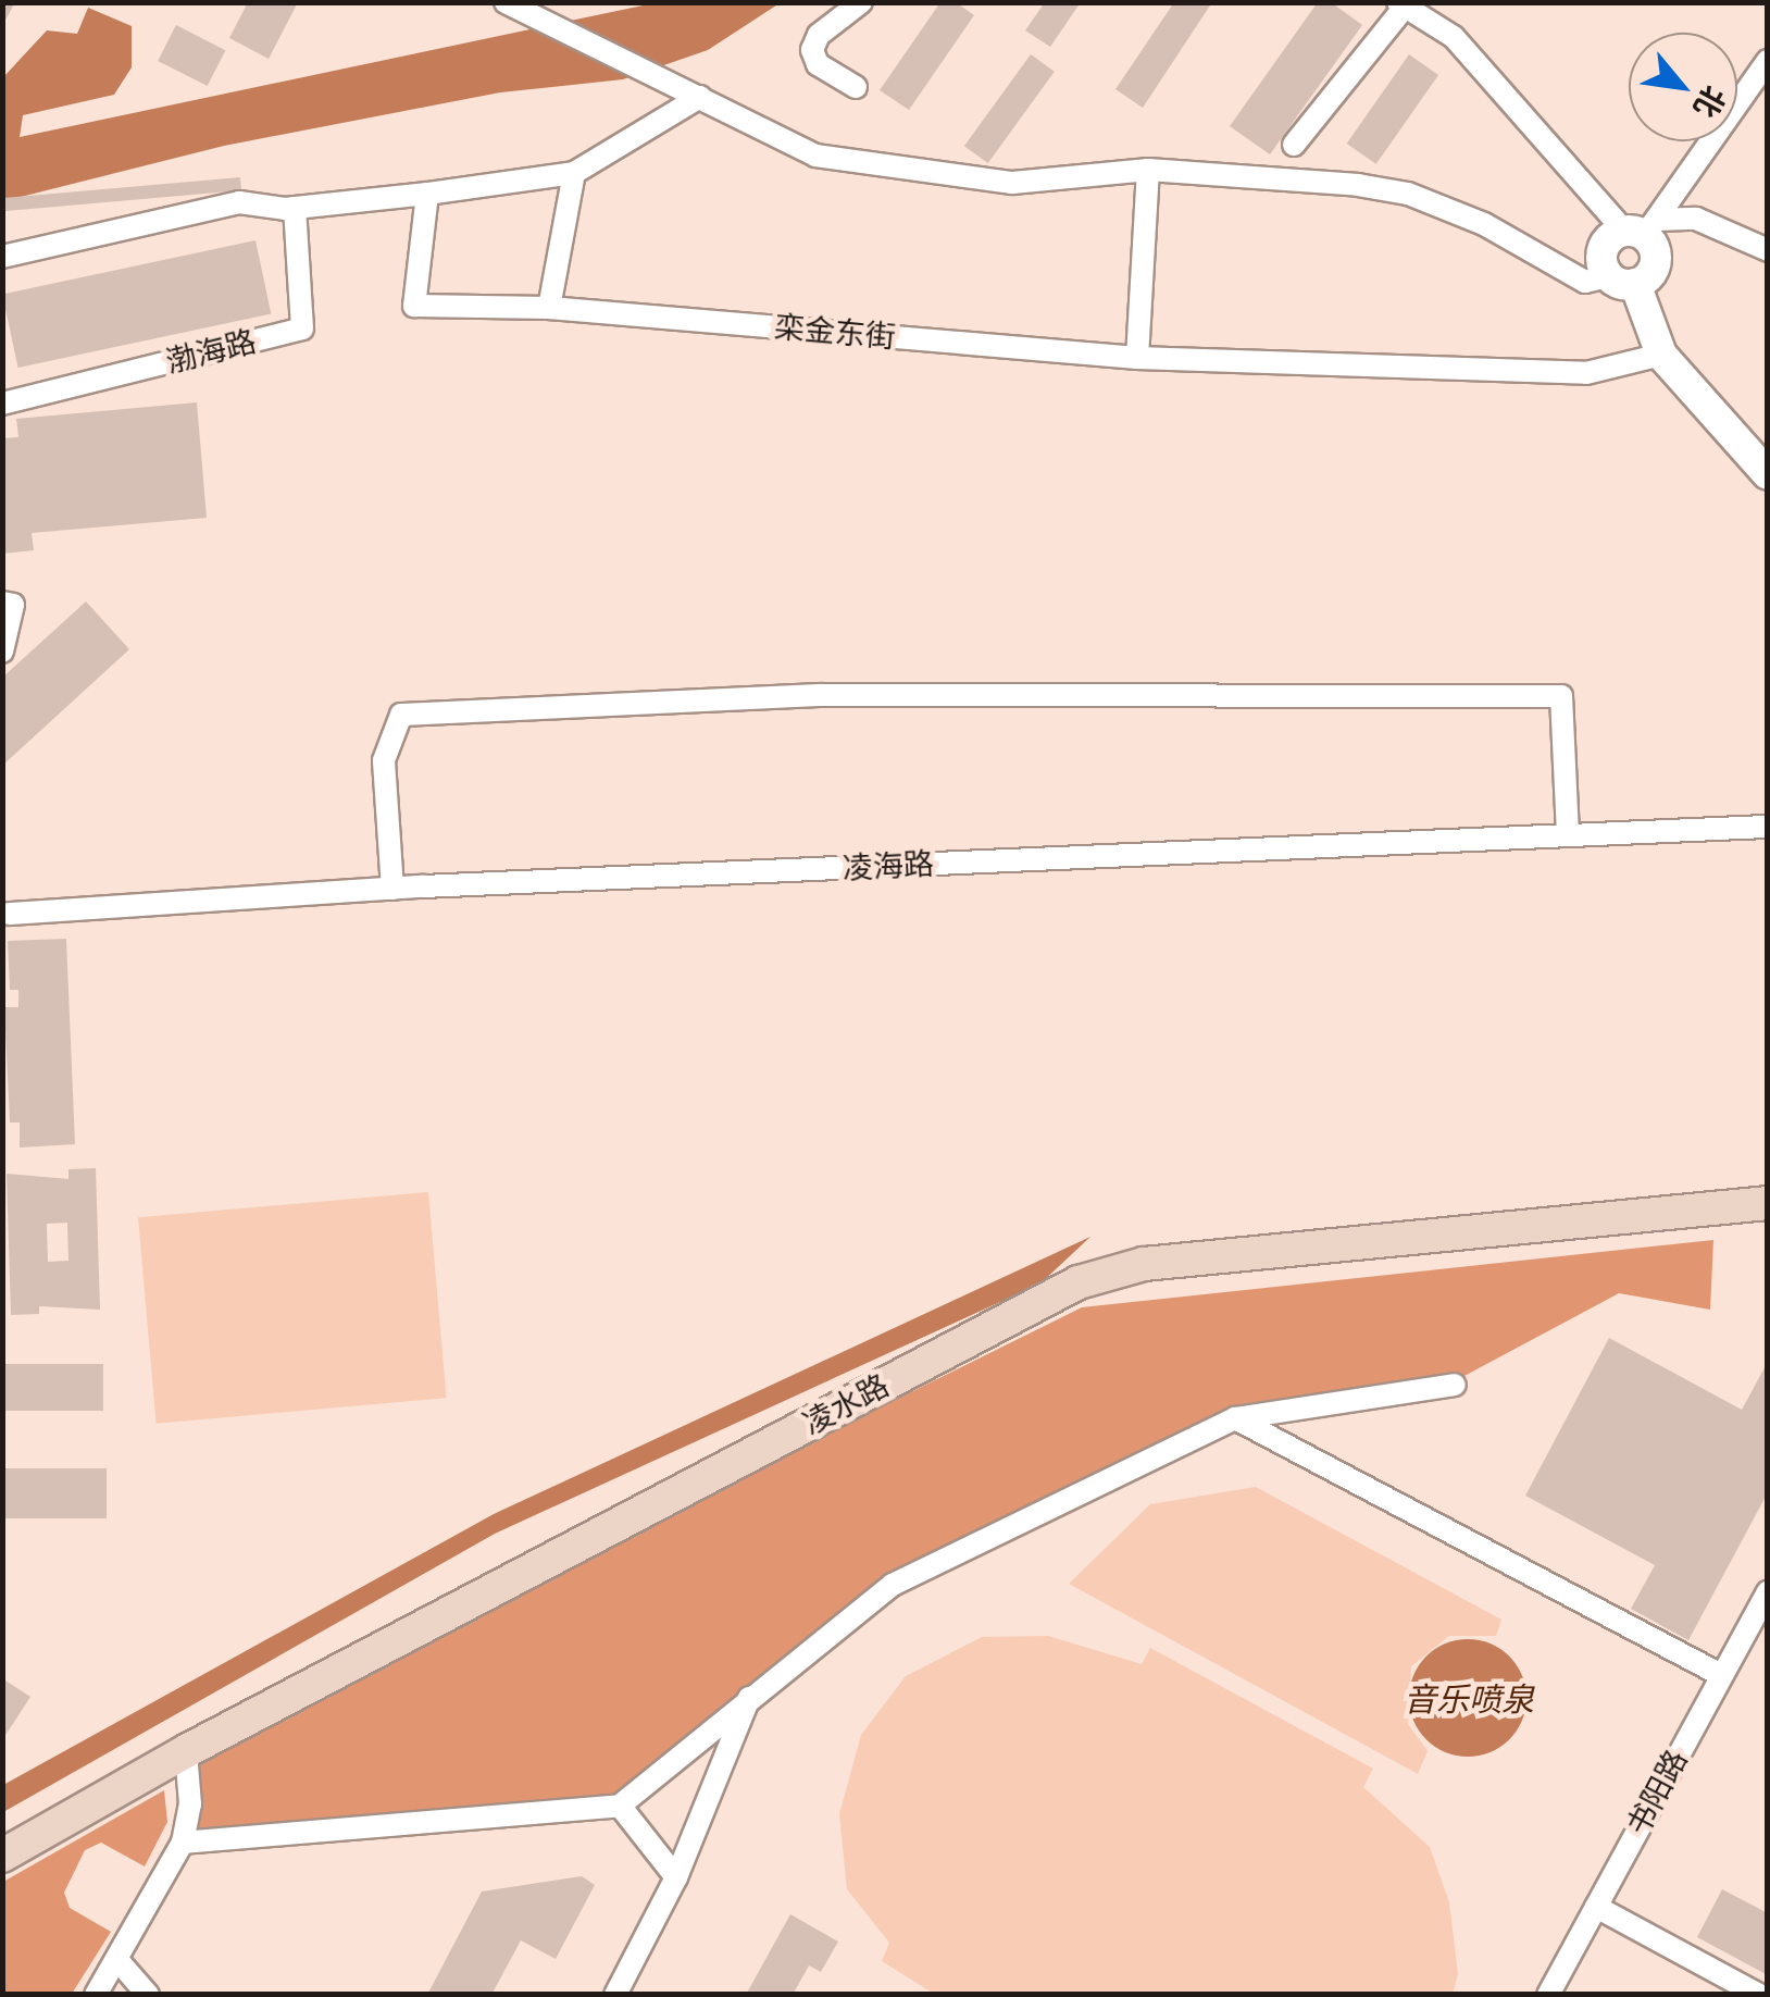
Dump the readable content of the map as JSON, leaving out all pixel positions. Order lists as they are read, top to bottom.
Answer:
{
  "streets": {
    "main road": ["凌水路"],
    "street": [
      "栾金东街",
      "渤海路",
      "凌海路",
      "书阳路"
    ]
  },
  "water": ["音乐喷泉"],
  "north": "bottom right"
}
